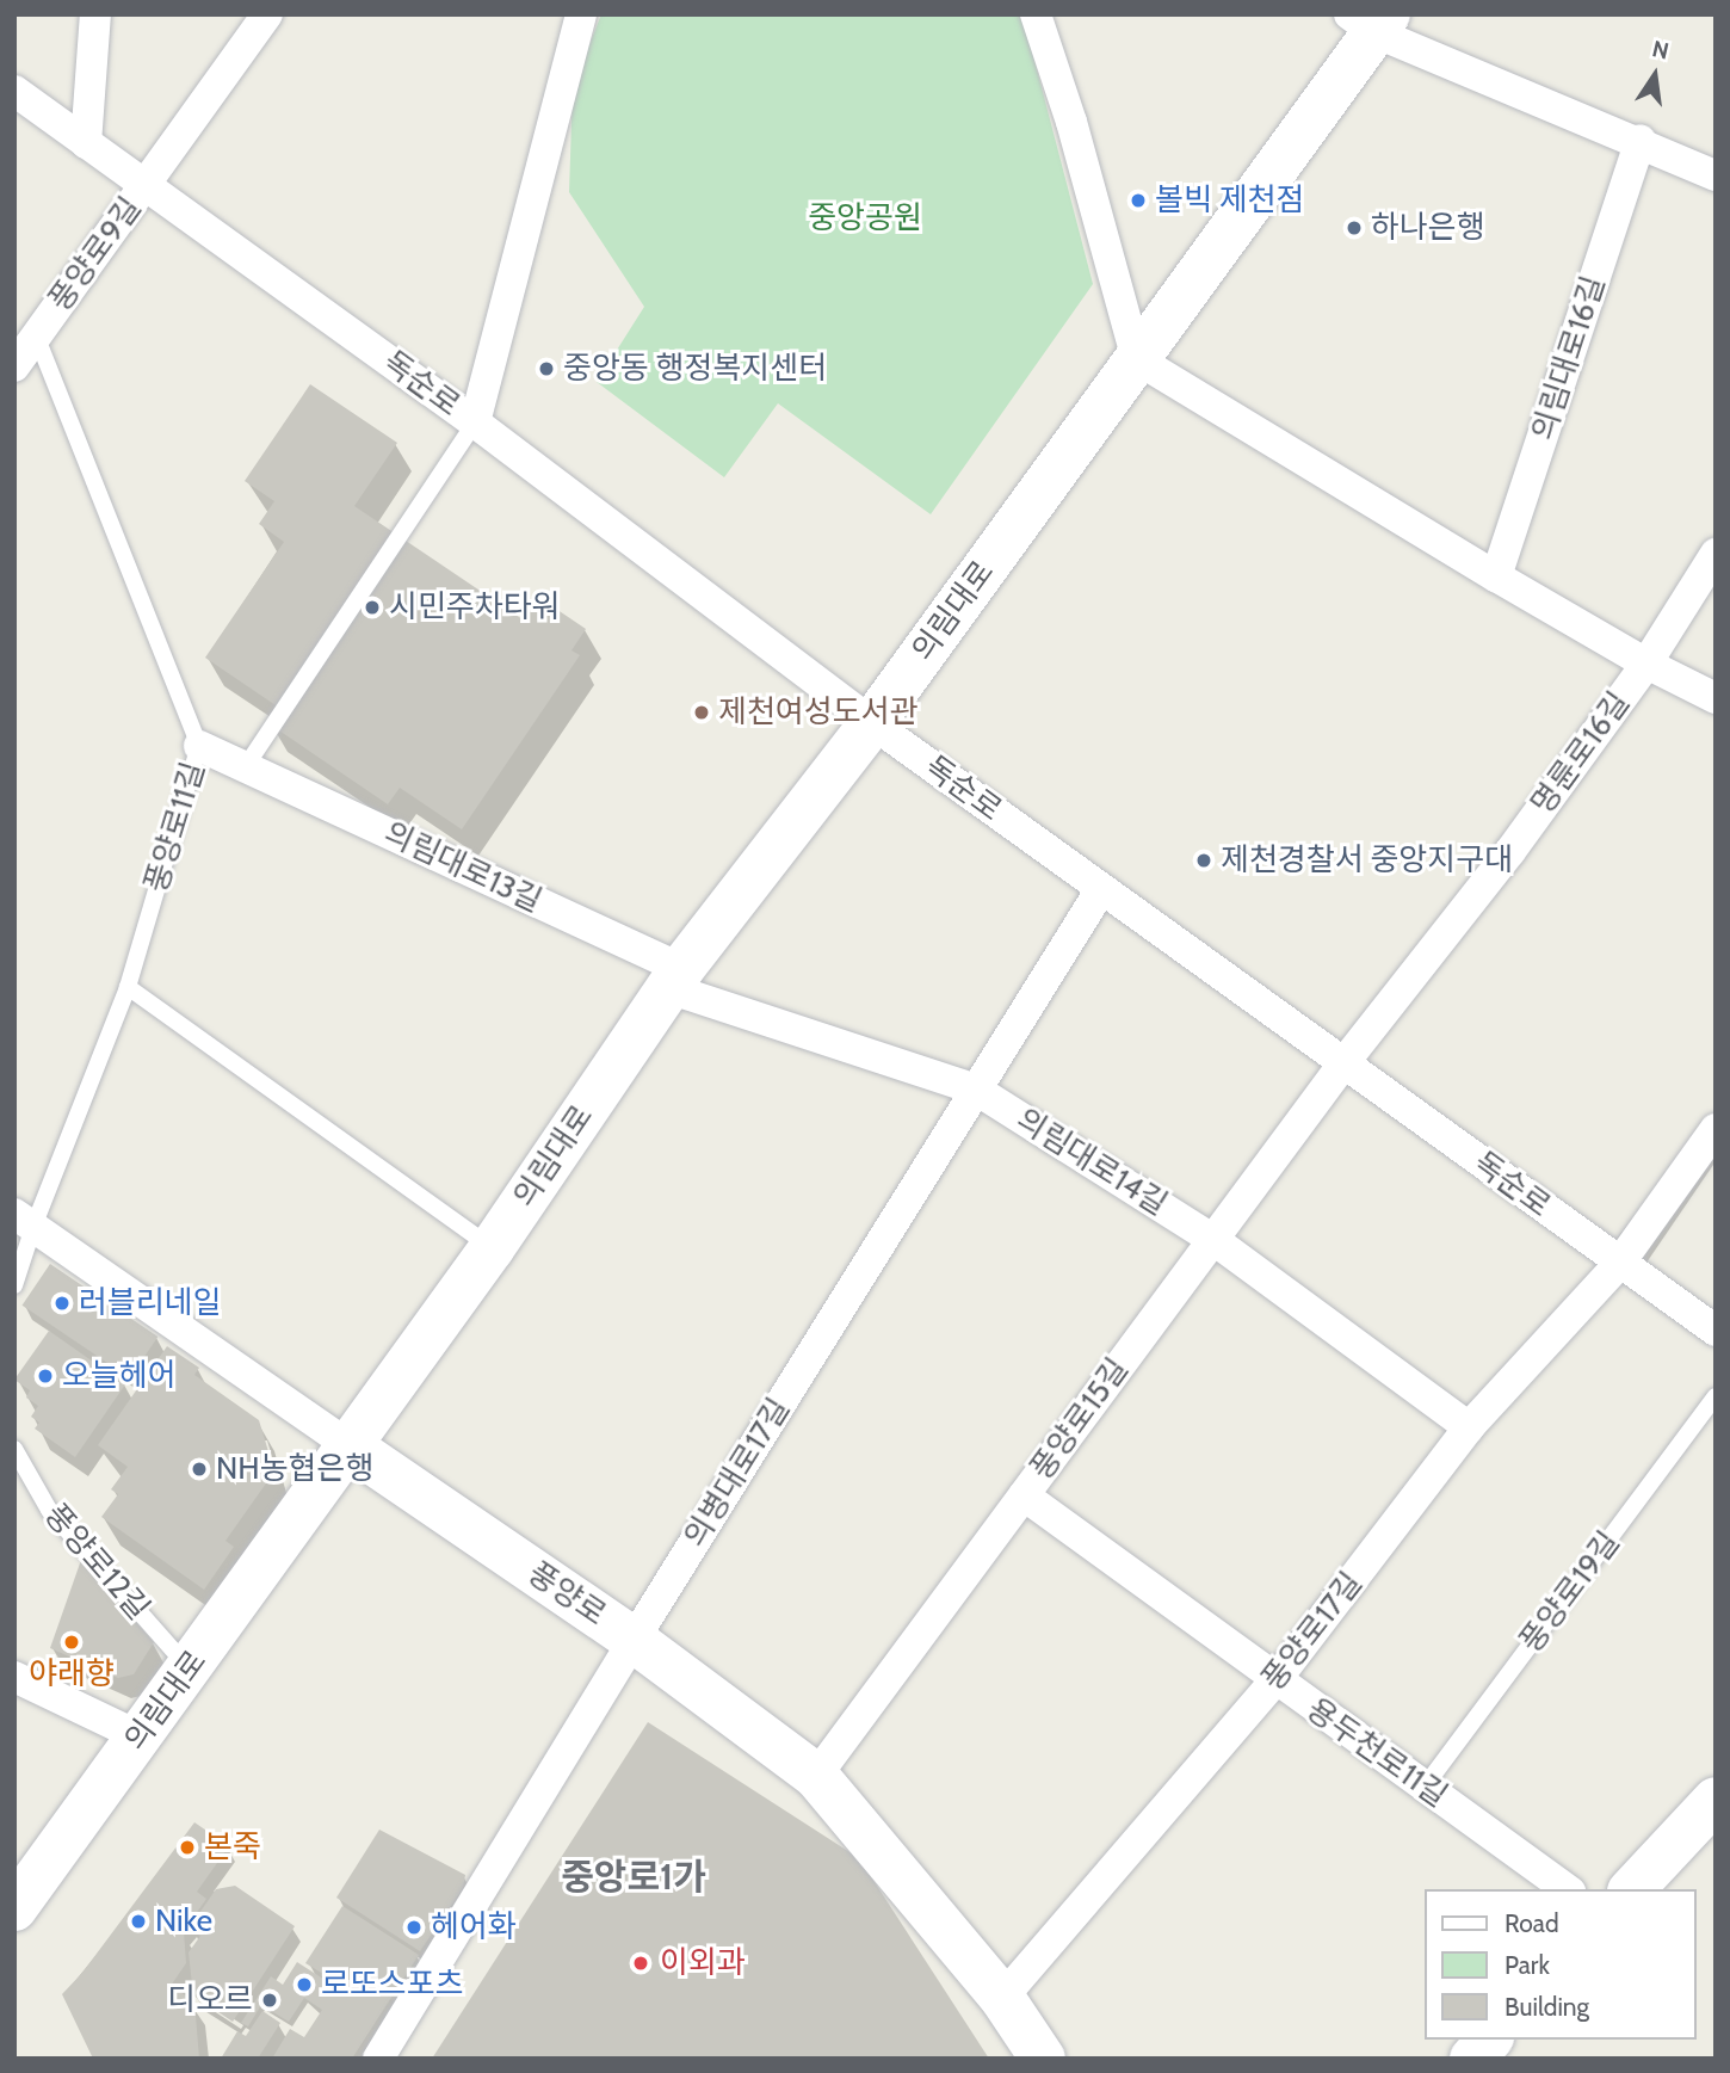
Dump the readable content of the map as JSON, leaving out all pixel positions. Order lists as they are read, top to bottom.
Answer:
{
  "streets": {
    "street": [
      "풍양로9길",
      "의림대로16길",
      "독순로",
      "의림대로",
      "명륜로16길",
      "의림대로13길",
      "의림대로14길",
      "풍양로15길",
      "의병대로17길",
      "풍양로",
      "풍양로17길",
      "용두천로11길"
    ],
    "lane": ["풍양로11길", "풍양로12길", "풍양로19길"]
  },
  "crossings": [
    ["풍양로9길", "독순로"],
    ["풍양로9길", "풍양로11길"],
    ["독순로", "의림대로"],
    ["독순로", "명륜로16길"],
    ["독순로", "풍양로15길"],
    ["독순로", "의병대로17길"],
    ["독순로", "풍양로17길"],
    ["의림대로", "의림대로13길"],
    ["의림대로", "의림대로14길"],
    ["의림대로", "풍양로12길"],
    ["의림대로", "풍양로"],
    ["명륜로16길", "풍양로15길"],
    ["풍양로11길", "의림대로13길"],
    ["풍양로11길", "풍양로"],
    ["의림대로13길", "의림대로14길"],
    ["의림대로14길", "풍양로15길"],
    ["의림대로14길", "의병대로17길"],
    ["의림대로14길", "풍양로17길"],
    ["풍양로15길", "풍양로"],
    ["풍양로15길", "용두천로11길"],
    ["의병대로17길", "풍양로"],
    ["풍양로19길", "용두천로11길"],
    ["풍양로", "풍양로17길"],
    ["풍양로17길", "용두천로11길"]
  ],
  "districts": ["중앙로1가"],
  "parks": ["중앙공원"],
  "places": [
    "볼빅 제천점",
    "하나은행",
    "중앙동 행정복지센터",
    "시민주차타워",
    "제천여성도서관",
    "제천경찰서 중앙지구대",
    "러블리네일",
    "오늘헤어",
    "NH농협은행",
    "야래향",
    "본죽",
    "Nike",
    "헤어화",
    "이외과",
    "로또스포츠",
    "디오르"
  ],
  "legend": ["Road", "Park", "Building"],
  "north": "top"
}
